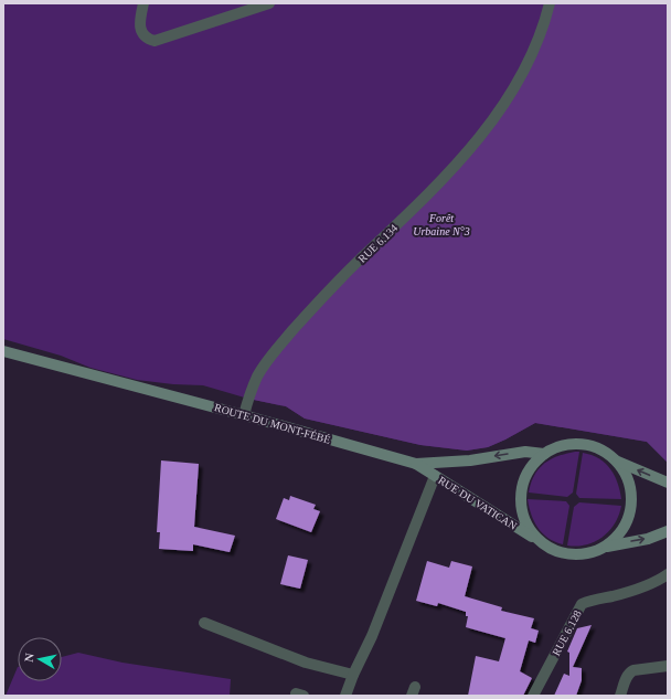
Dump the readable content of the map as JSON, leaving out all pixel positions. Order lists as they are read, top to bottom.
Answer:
{
  "streets": {
    "street": [
      "RUE 6.134",
      "ROUTE DU MONT-FÉBÉ",
      "RUE DU VATICAN",
      "RUE 6.128"
    ]
  },
  "crossings": [
    ["RUE 6.134", "ROUTE DU MONT-FÉBÉ"],
    ["ROUTE DU MONT-FÉBÉ", "RUE DU VATICAN"]
  ],
  "parks": ["Forêt Urbaine N°3"],
  "north": "left"
}
